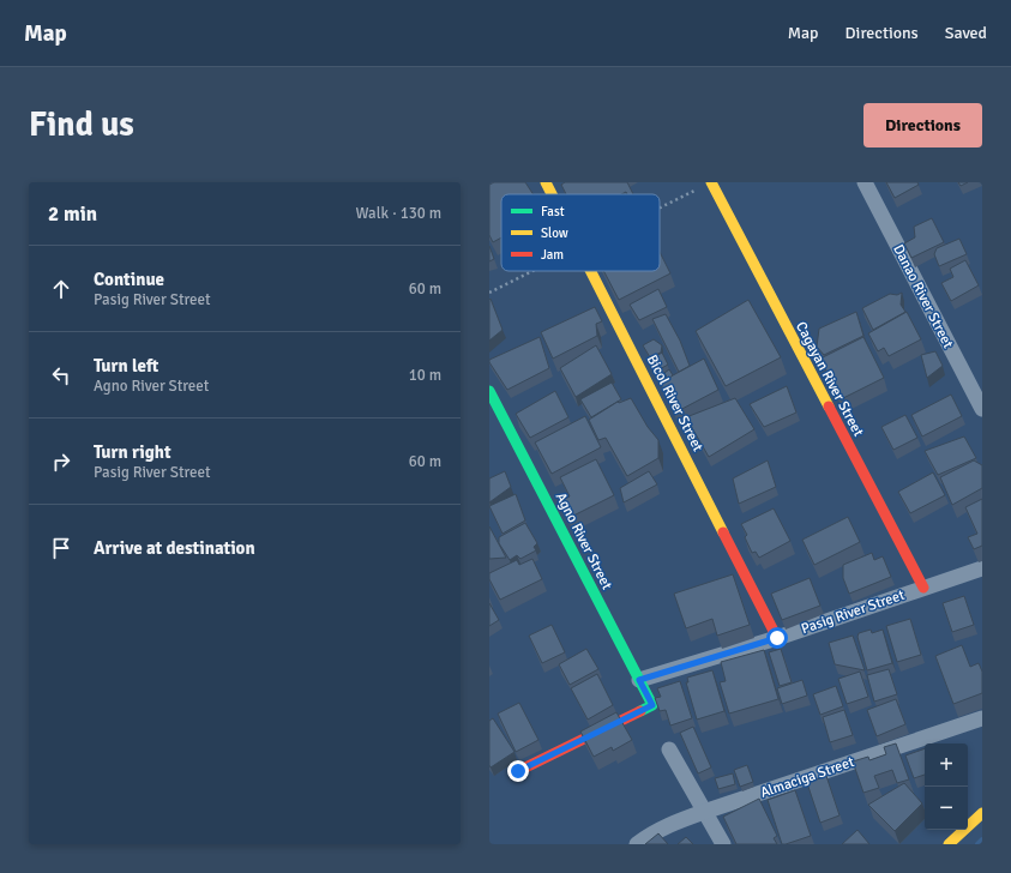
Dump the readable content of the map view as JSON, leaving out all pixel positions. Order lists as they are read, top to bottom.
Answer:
{
  "streets": {
    "street": [
      "Danao River Street",
      "Cagayan River Street",
      "Bicol River Street",
      "Agno River Street",
      "Pasig River Street",
      "Almaciga Street"
    ]
  },
  "crossings": [
    ["Cagayan River Street", "Pasig River Street"],
    ["Bicol River Street", "Pasig River Street"],
    ["Agno River Street", "Pasig River Street"]
  ],
  "legend": ["Fast", "Slow", "Jam"],
  "page": {
    "header": "Map",
    "nav": ["Map", "Directions", "Saved"],
    "buttons": "Directions",
    "title": "Find us",
    "heading": ["2 min", "Walk · 130 m"],
    "list": [
      ["Continue", "Pasig River Street", "60 m"],
      ["Turn left", "Agno River Street", "10 m"],
      ["Turn right", "Pasig River Street", "60 m"],
      "Arrive at destination"
    ],
    "map_buttons": ["+", "−"]
  }
}
